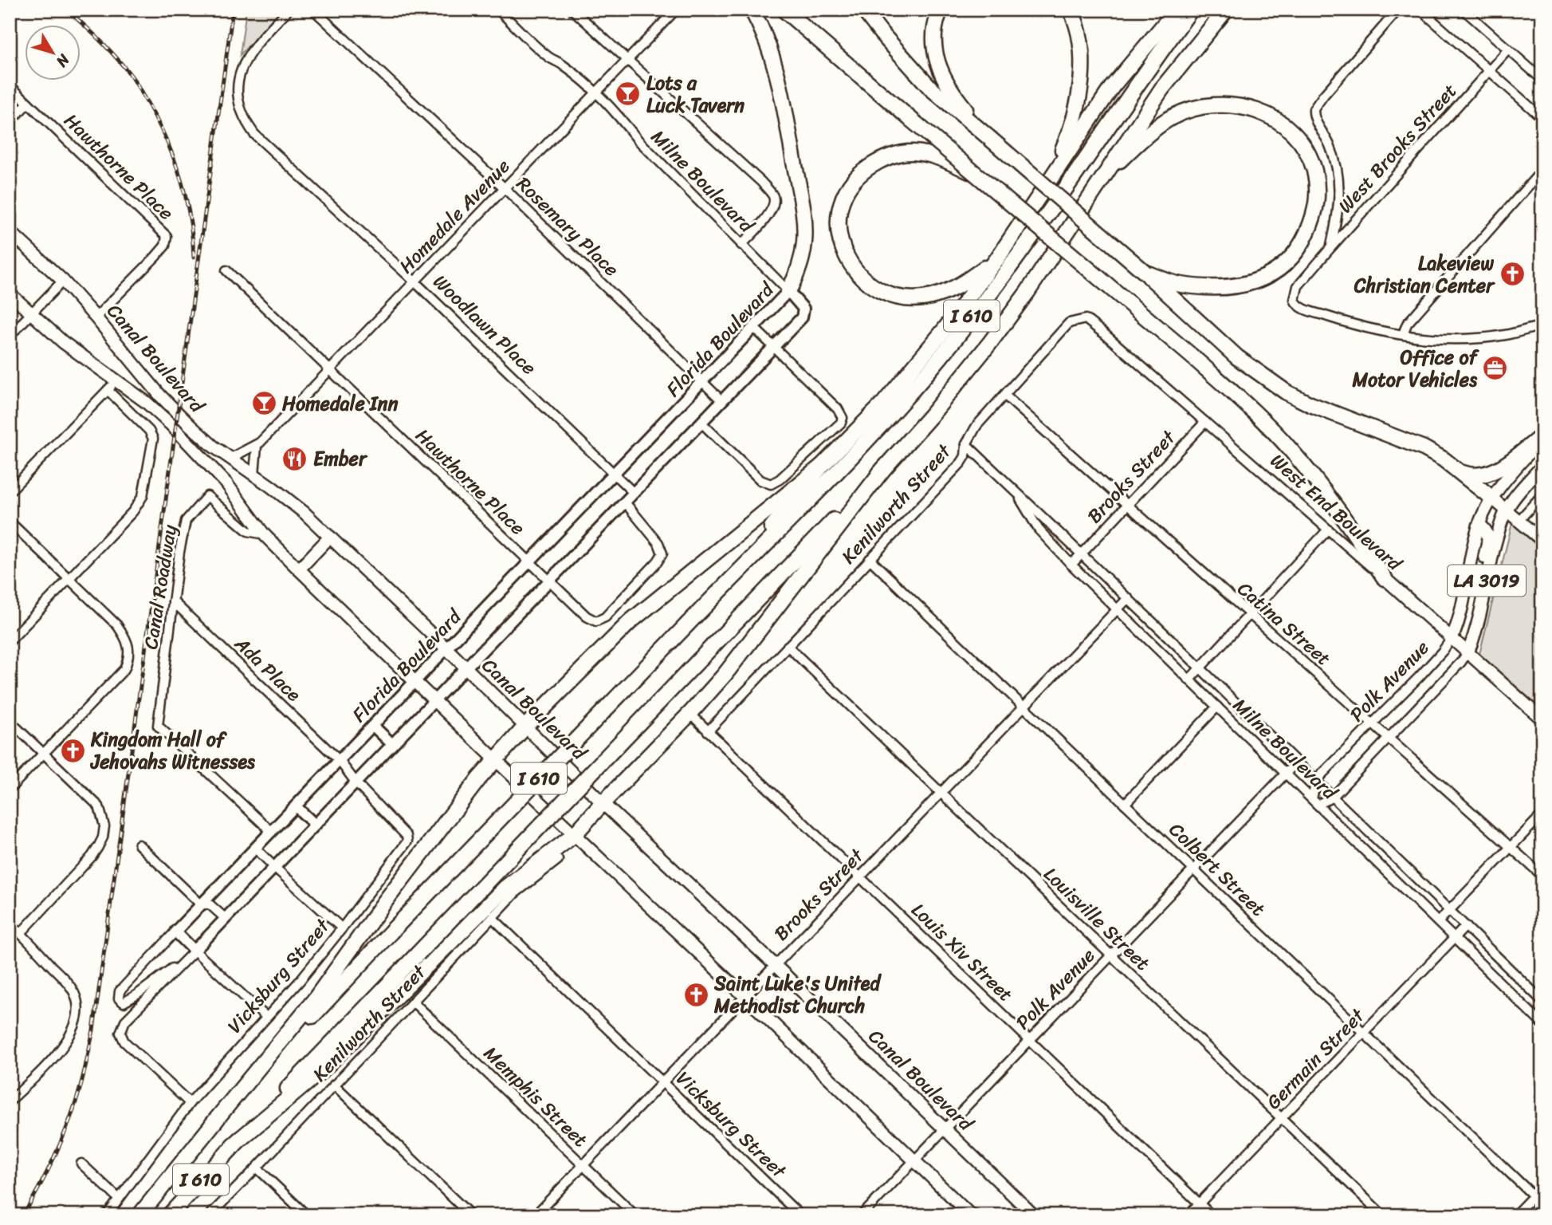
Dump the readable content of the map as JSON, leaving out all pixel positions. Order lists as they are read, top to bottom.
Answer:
{
  "streets": {
    "highway": ["I 610"],
    "main road": ["Canal Boulevard", "West End Boulevard", "LA 3019"],
    "street": [
      "West Brooks Street",
      "Hawthorne Place",
      "Milne Boulevard",
      "Homedale Avenue",
      "Rosemary Place",
      "Woodlawn Place",
      "Florida Boulevard",
      "Brooks Street",
      "Kenilworth Street",
      "Canal Roadway",
      "Catina Street",
      "Ada Place",
      "Polk Avenue",
      "Colbert Street",
      "Louisville Street",
      "Louis Xiv Street",
      "Vicksburg Street",
      "Germain Street",
      "Memphis Street"
    ]
  },
  "crossings": [
    ["Hawthorne Place", "Homedale Avenue"],
    ["Hawthorne Place", "Florida Boulevard"],
    ["Hawthorne Place", "Canal Boulevard"],
    ["Milne Boulevard", "Homedale Avenue"],
    ["Milne Boulevard", "Florida Boulevard"],
    ["Milne Boulevard", "Brooks Street"],
    ["Milne Boulevard", "Kenilworth Street"],
    ["Milne Boulevard", "Polk Avenue"],
    ["Milne Boulevard", "Germain Street"],
    ["Homedale Avenue", "Rosemary Place"],
    ["Homedale Avenue", "Woodlawn Place"],
    ["Homedale Avenue", "Canal Boulevard"],
    ["Rosemary Place", "Florida Boulevard"],
    ["Woodlawn Place", "Florida Boulevard"],
    ["Florida Boulevard", "Canal Boulevard"],
    ["Florida Boulevard", "Canal Roadway"],
    ["Florida Boulevard", "Ada Place"],
    ["Florida Boulevard", "Vicksburg Street"],
    ["Canal Boulevard", "Brooks Street"],
    ["Canal Boulevard", "Canal Roadway"],
    ["Canal Boulevard", "Polk Avenue"],
    ["Brooks Street", "West End Boulevard"],
    ["Brooks Street", "Catina Street"],
    ["Brooks Street", "Colbert Street"],
    ["Brooks Street", "Louisville Street"],
    ["Brooks Street", "Louis Xiv Street"],
    ["Brooks Street", "Vicksburg Street"],
    ["Brooks Street", "Memphis Street"],
    ["Kenilworth Street", "West End Boulevard"],
    ["Kenilworth Street", "Catina Street"],
    ["Kenilworth Street", "Colbert Street"],
    ["Kenilworth Street", "Louisville Street"],
    ["Kenilworth Street", "Louis Xiv Street"],
    ["Kenilworth Street", "Vicksburg Street"],
    ["Kenilworth Street", "Memphis Street"],
    ["West End Boulevard", "LA 3019"],
    ["West End Boulevard", "Polk Avenue"],
    ["LA 3019", "Polk Avenue"],
    ["Canal Roadway", "Ada Place"],
    ["Catina Street", "Polk Avenue"],
    ["Ada Place", "Vicksburg Street"],
    ["Polk Avenue", "Colbert Street"],
    ["Polk Avenue", "Louisville Street"],
    ["Polk Avenue", "Louis Xiv Street"],
    ["Colbert Street", "Germain Street"],
    ["Louisville Street", "Germain Street"],
    ["Louis Xiv Street", "Germain Street"]
  ],
  "places": {
    "bar": ["Lots a Luck Tavern", "Homedale Inn"],
    "church": ["Lakeview Christian Center", "Kingdom Hall of Jehovahs Witnesses", "Saint Luke's United Methodist Church"],
    "office": ["Office of Motor Vehicles"],
    "restaurant": ["Ember"]
  },
  "north": "bottom right"
}
